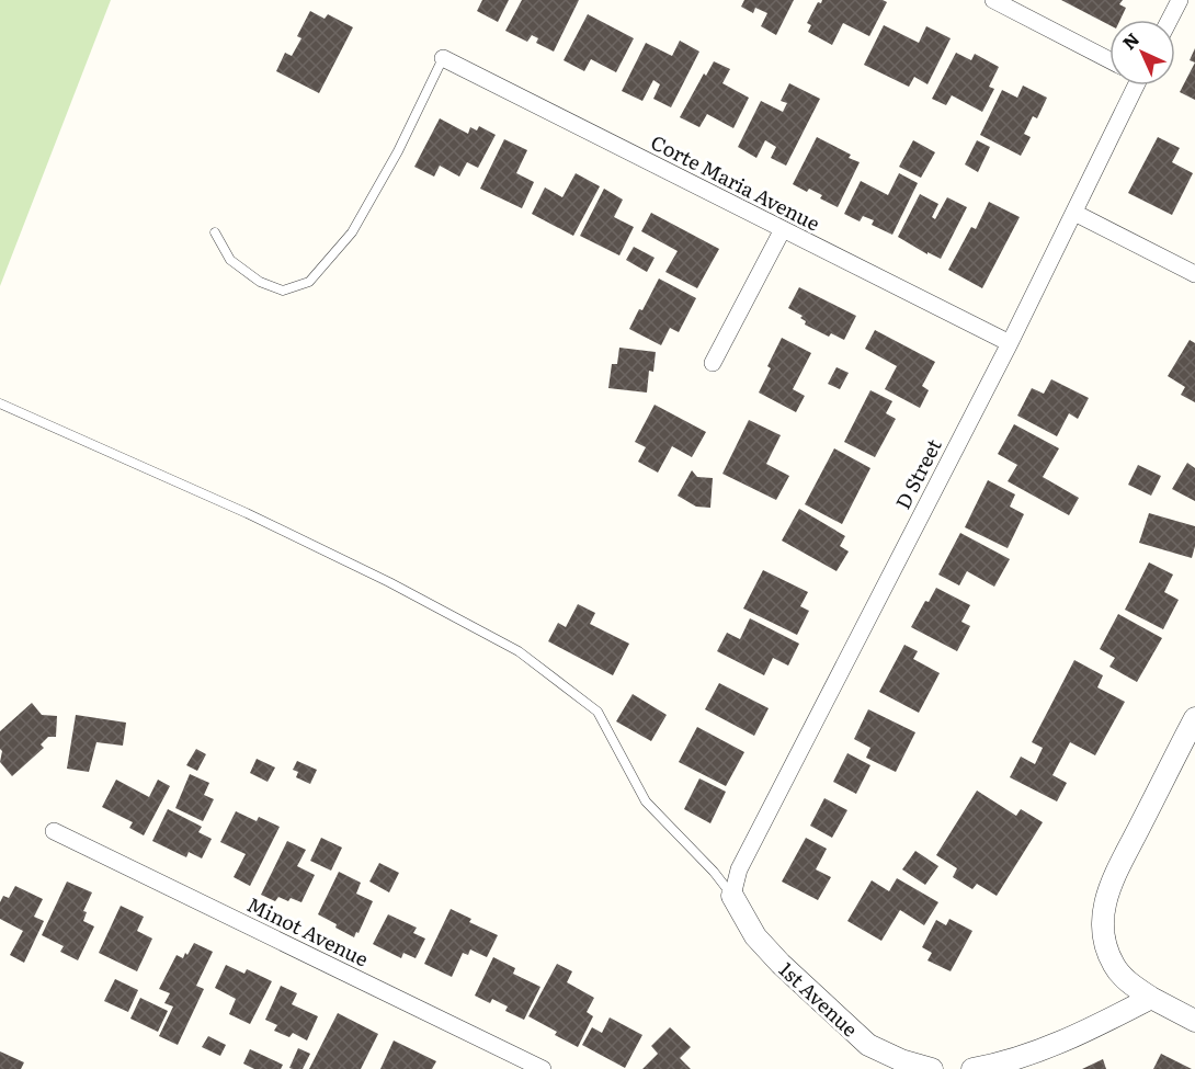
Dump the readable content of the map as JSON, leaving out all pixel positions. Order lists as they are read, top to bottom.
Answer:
{
  "streets": {
    "street": [
      "Corte Maria Avenue",
      "D Street",
      "Minot Avenue",
      "1st Avenue"
    ]
  },
  "crossings": [
    ["Corte Maria Avenue", "D Street"],
    ["D Street", "1st Avenue"]
  ],
  "north": "top left"
}
